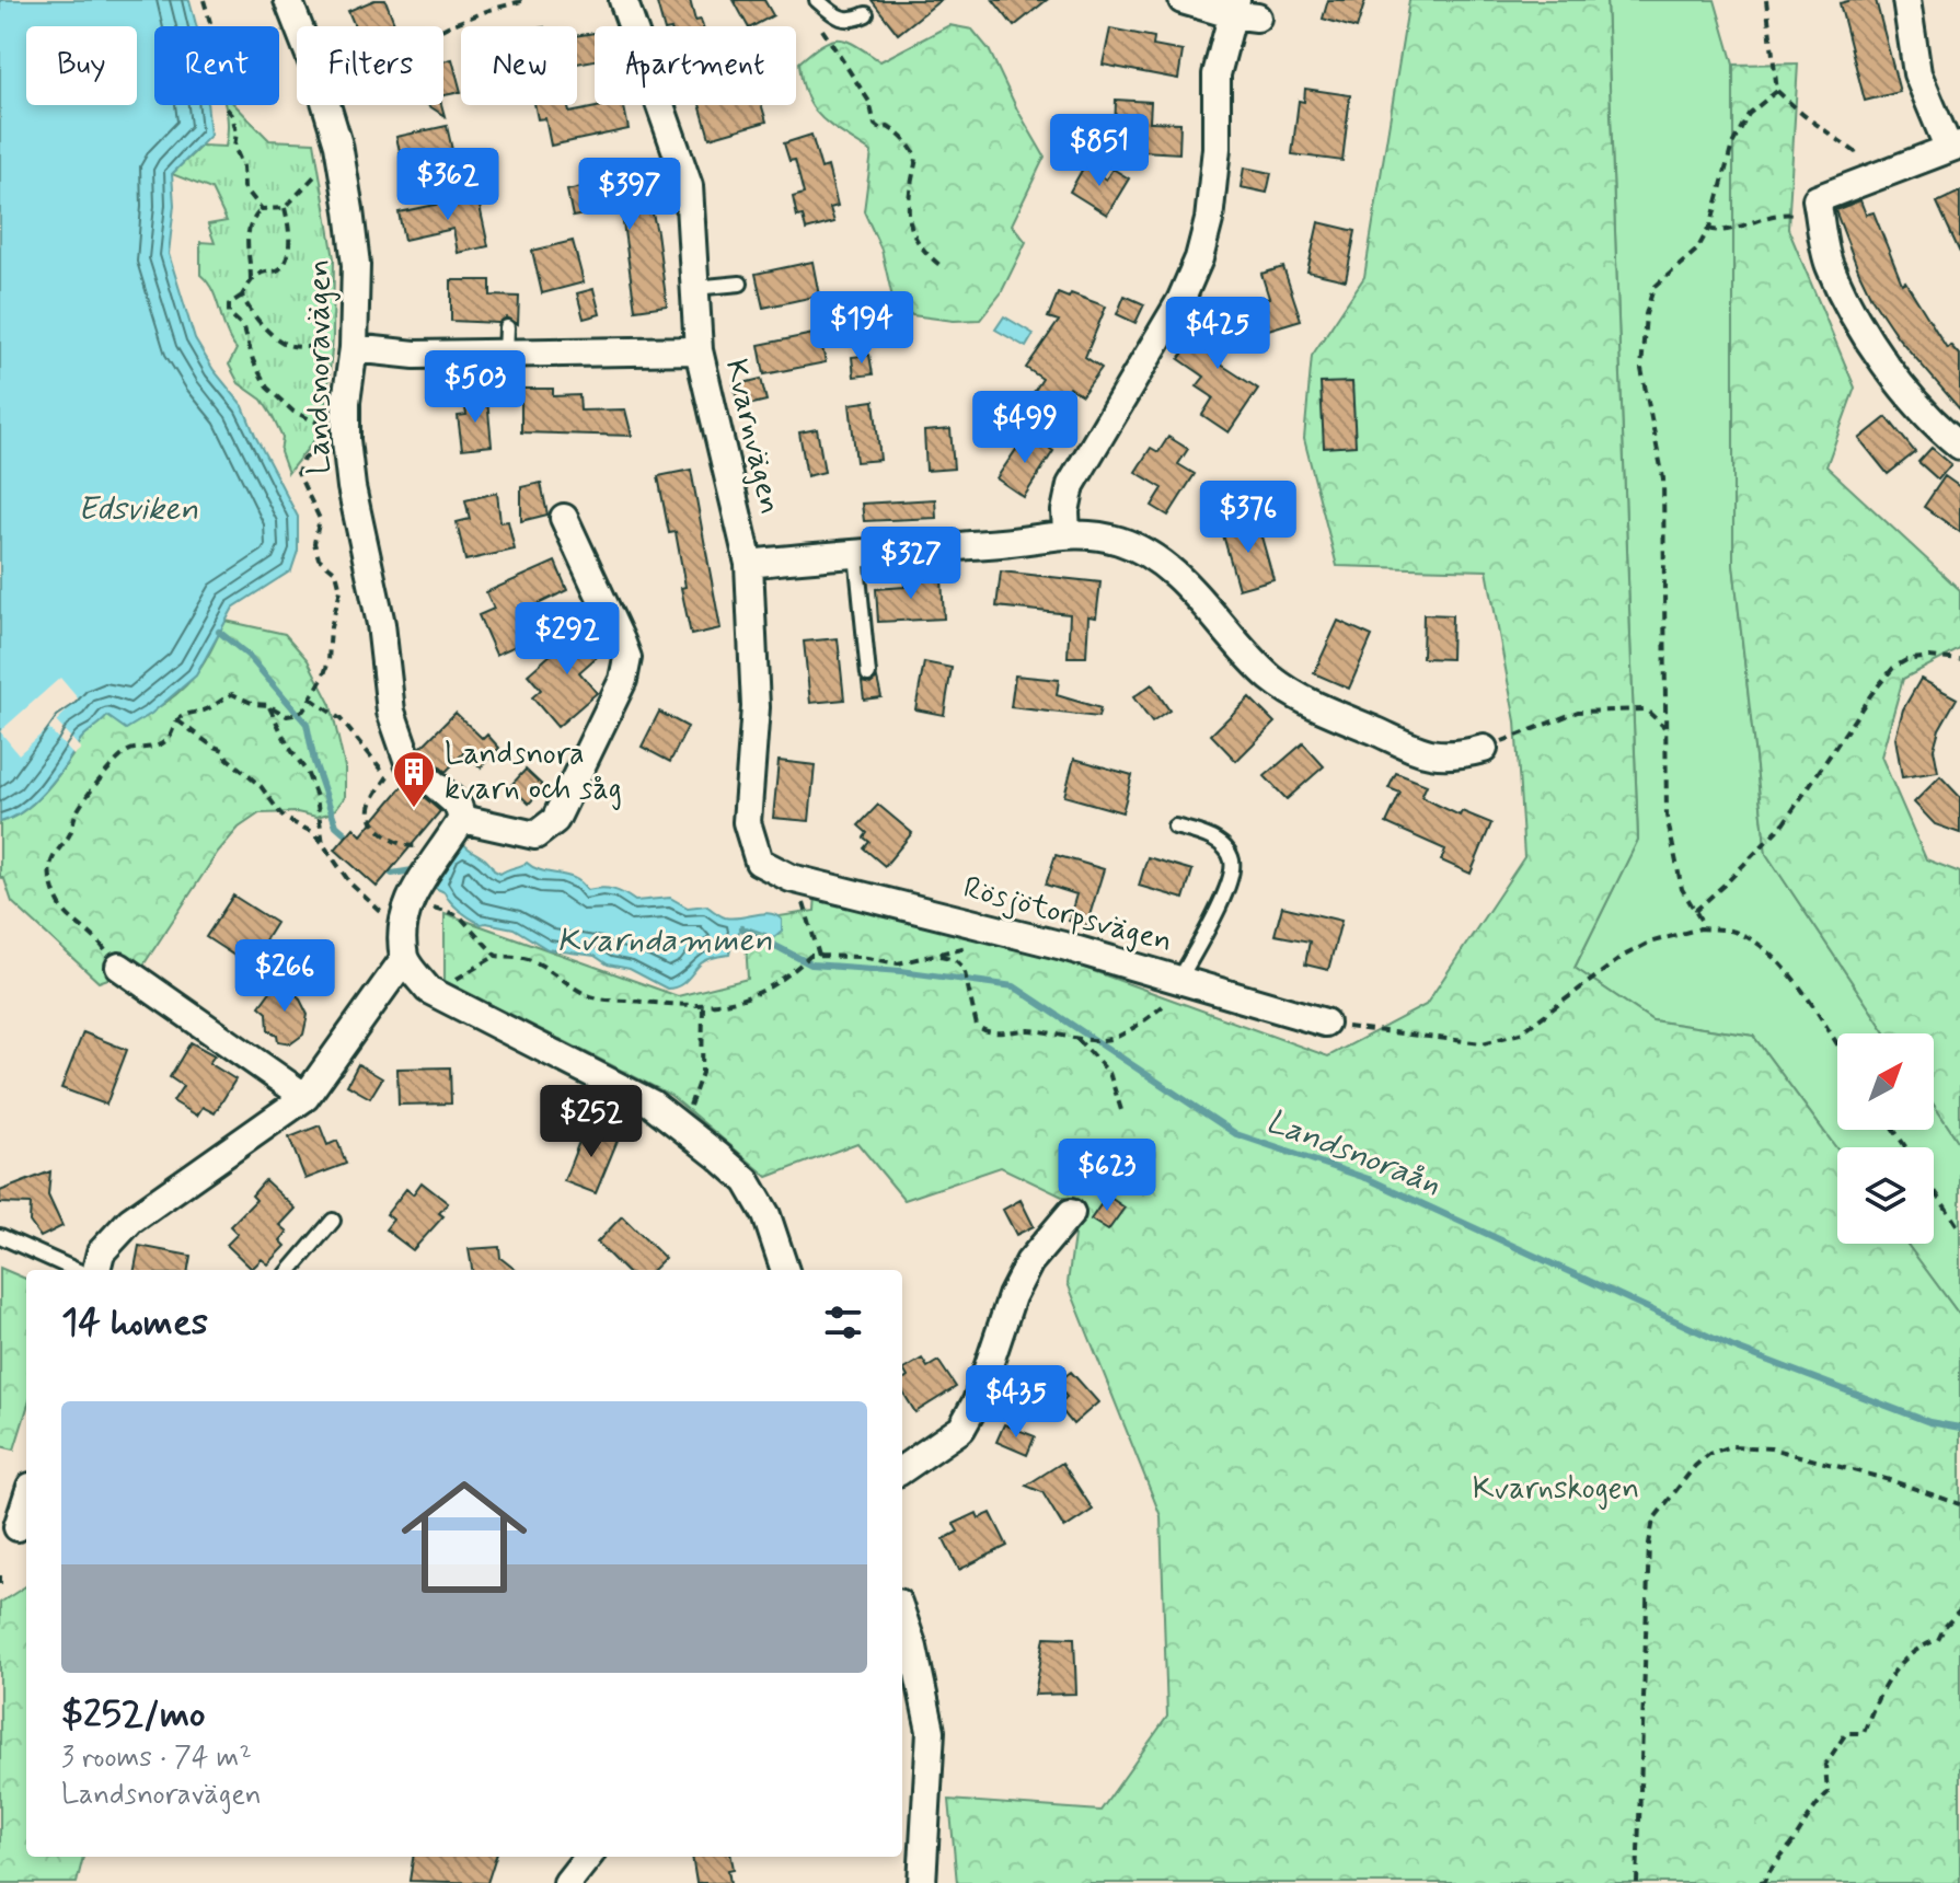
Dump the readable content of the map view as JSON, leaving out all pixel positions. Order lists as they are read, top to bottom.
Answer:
{
  "streets": {
    "street": ["Landsnoravägen", "Kvarnvägen", "Rösjötorpsvägen"]
  },
  "crossings": [
    ["Kvarnvägen", "Rösjötorpsvägen"]
  ],
  "water": ["Edsviken", "Kvarndammen", "Landsnoraån"],
  "parks": ["Kvarnskogen"],
  "places": {
    "building": ["Landsnora kvarn och såg"]
  },
  "north": "top right",
  "page": {
    "chip": [
      "Buy",
      "Rent",
      "Filters",
      "New",
      "Apartment"
    ],
    "price": [
      "$851",
      "$362",
      "$397",
      "$194",
      "$425",
      "$503",
      "$499",
      "$376",
      "$327",
      "$292",
      "$266",
      "$252",
      "$623",
      "$435"
    ],
    "heading": "14 homes",
    "list": [
      {
        "name": "$252/mo",
        "note": "3 rooms · 74 m² · Landsnoravägen"
      }
    ]
  }
}
